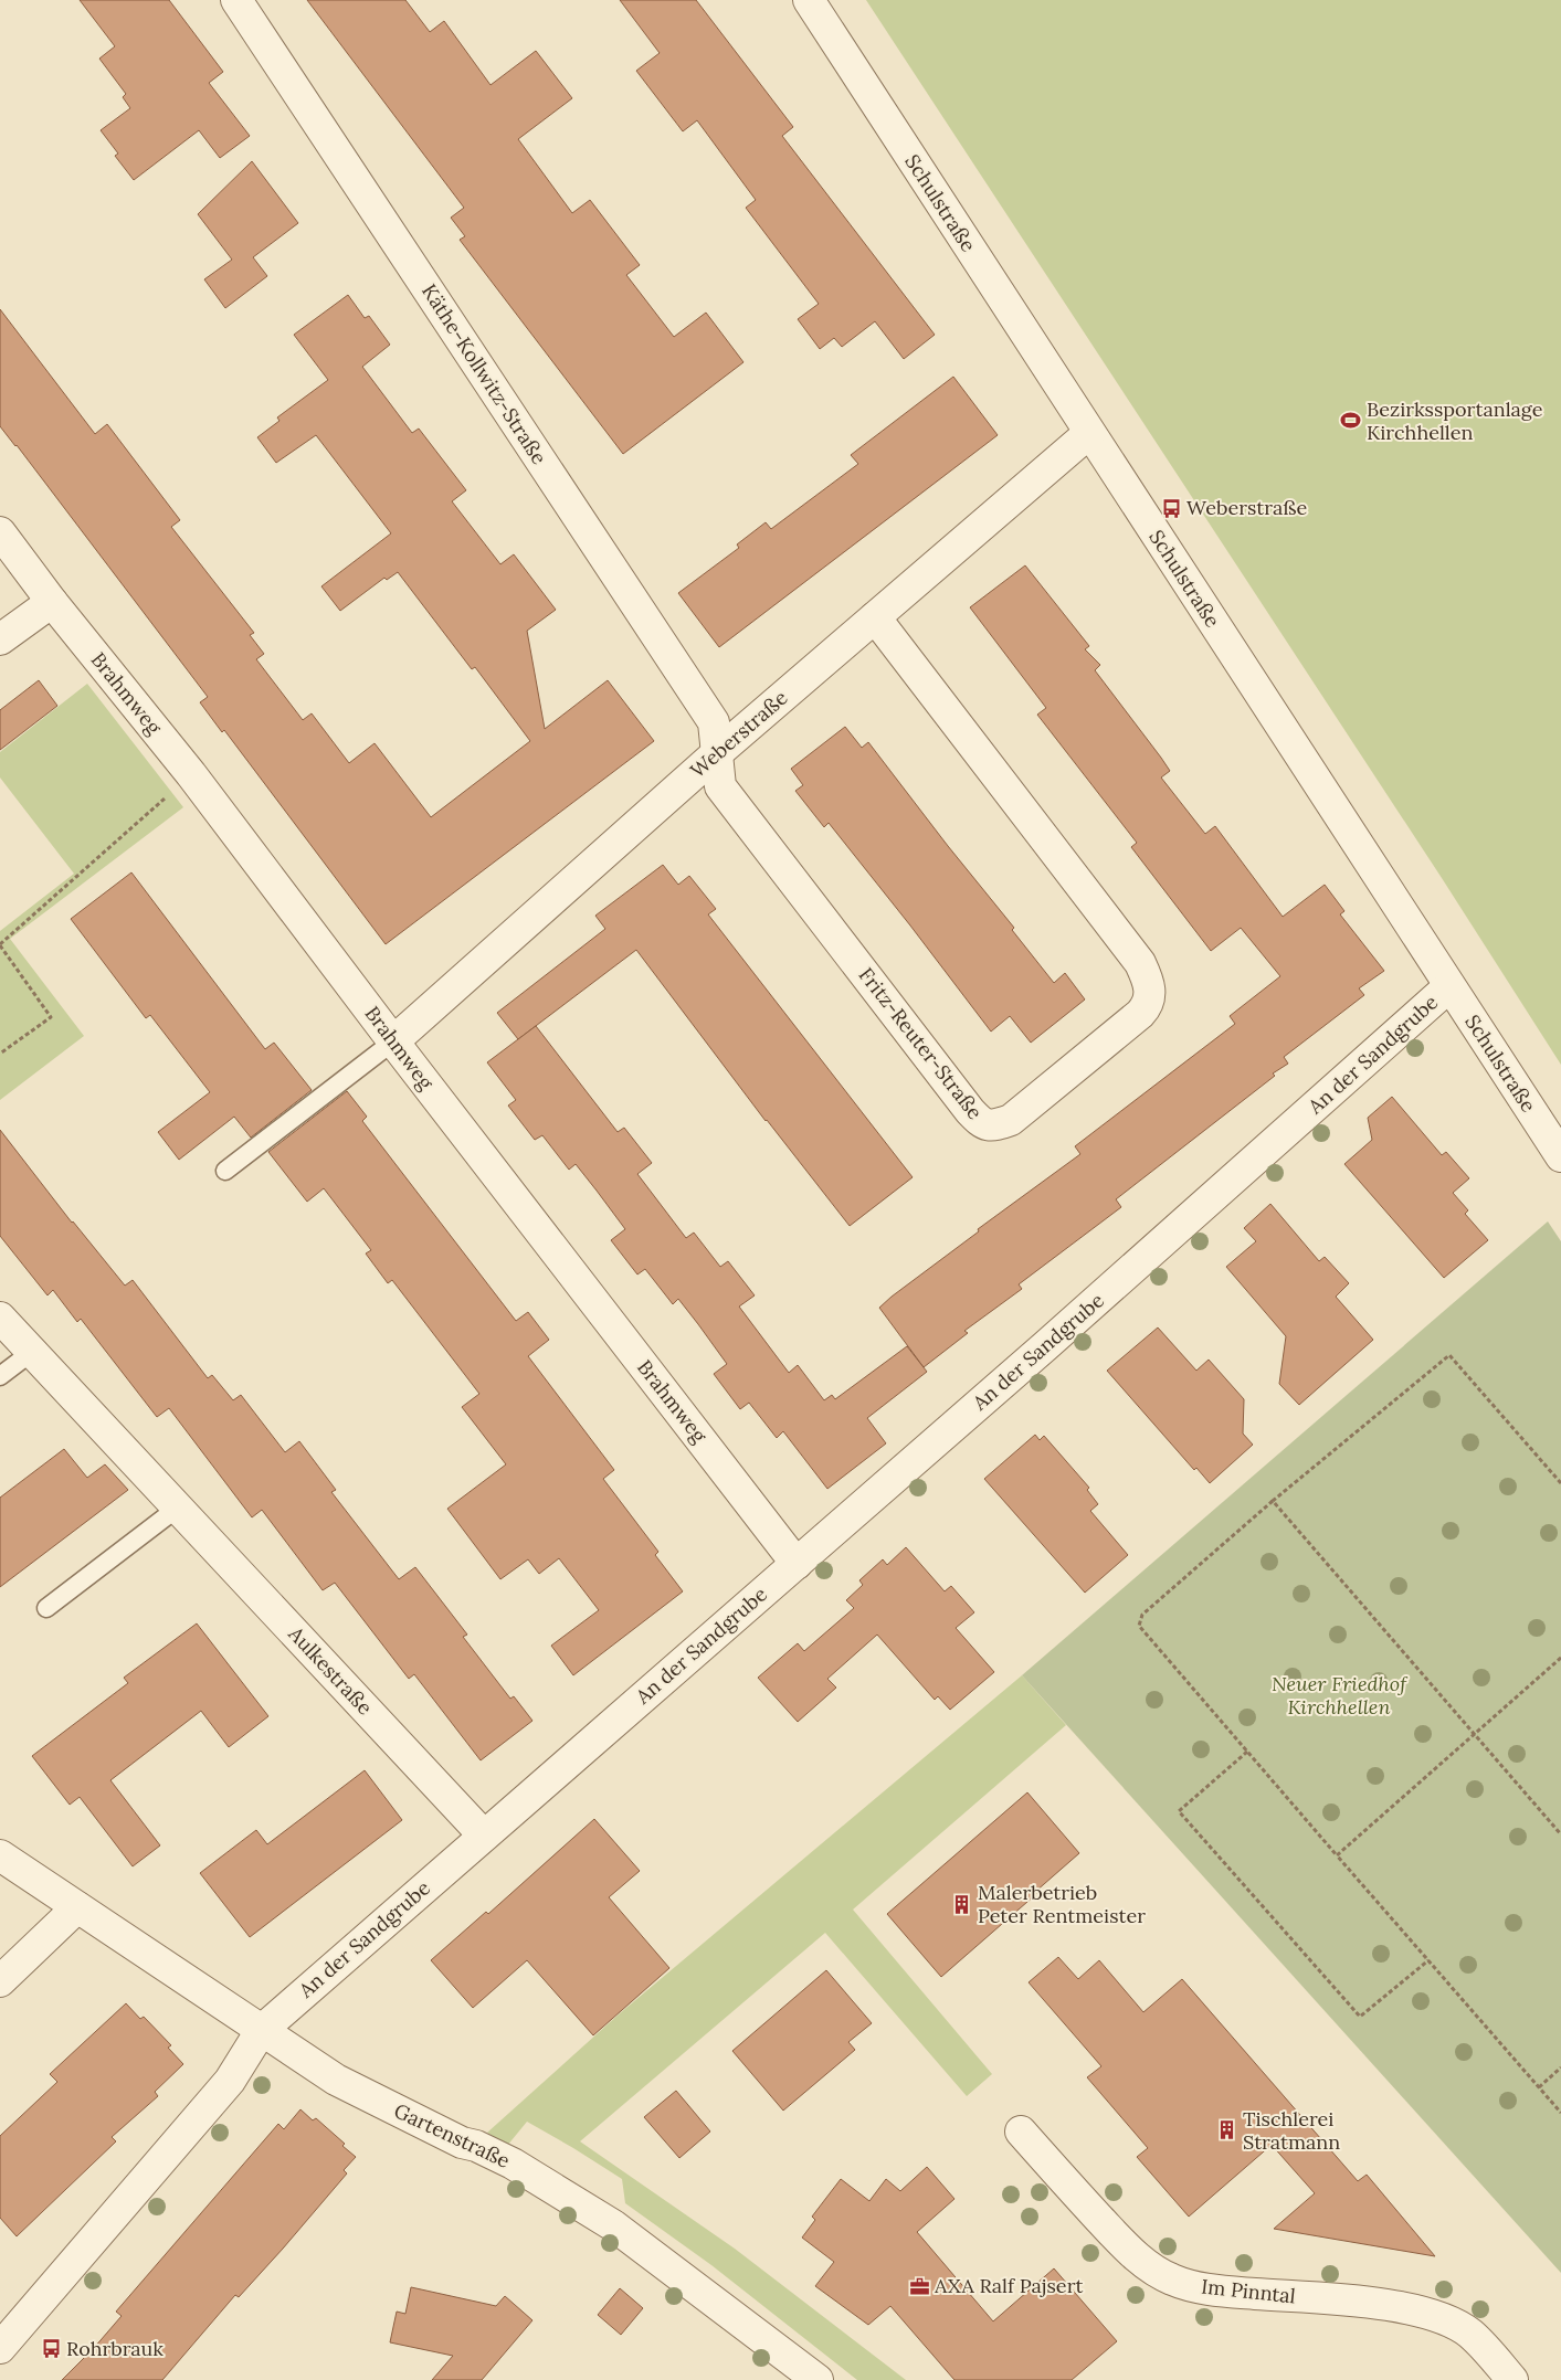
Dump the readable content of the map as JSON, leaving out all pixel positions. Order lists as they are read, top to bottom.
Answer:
{
  "streets": {
    "street": [
      "Schulstraße",
      "Käthe-Kollwitz-Straße",
      "Brahmweg",
      "Weberstraße",
      "Fritz-Reuter-Straße",
      "An der Sandgrube",
      "Aulkestraße",
      "Gartenstraße",
      "Im Pinntal"
    ]
  },
  "crossings": [
    ["Schulstraße", "Weberstraße"],
    ["Schulstraße", "An der Sandgrube"],
    ["Käthe-Kollwitz-Straße", "Weberstraße"],
    ["Käthe-Kollwitz-Straße", "Fritz-Reuter-Straße"],
    ["Brahmweg", "Weberstraße"],
    ["Brahmweg", "An der Sandgrube"],
    ["Weberstraße", "Fritz-Reuter-Straße"],
    ["An der Sandgrube", "Aulkestraße"],
    ["An der Sandgrube", "Gartenstraße"]
  ],
  "parks": ["Neuer Friedhof Kirchhellen"],
  "places": {
    "sports": ["Bezirkssportanlage Kirchhellen"],
    "bus stop": ["Weberstraße", "Rohrbrauk"],
    "building": ["Malerbetrieb Peter Rentmeister", "Tischlerei Stratmann"],
    "office": ["AXA Ralf Pajsert"]
  }
}
